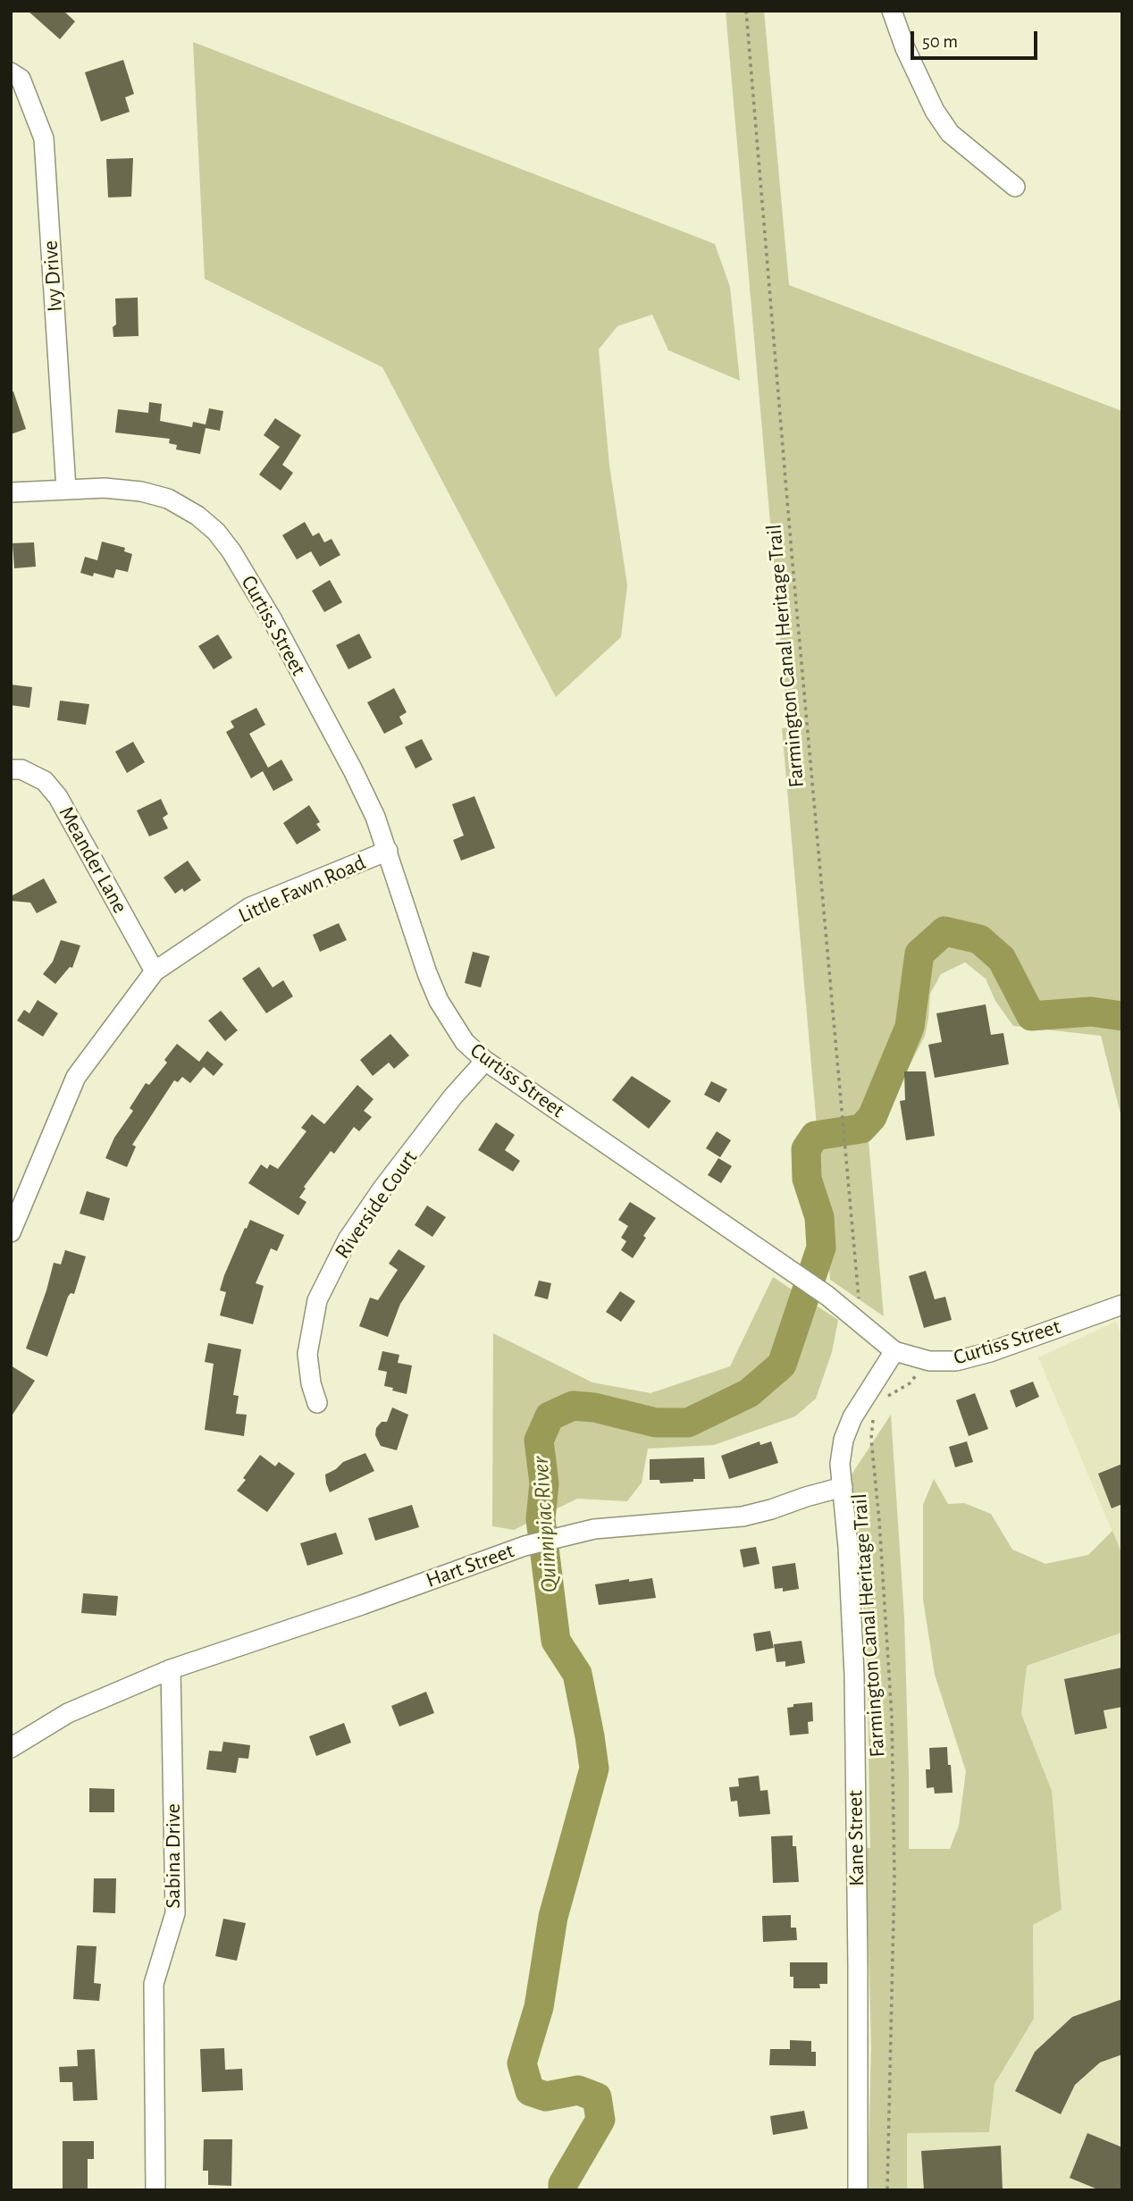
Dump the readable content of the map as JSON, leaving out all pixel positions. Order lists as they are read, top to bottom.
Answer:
{
  "streets": {
    "street": [
      "Ivy Drive",
      "Curtiss Street",
      "Meander Lane",
      "Little Fawn Road",
      "Riverside Court",
      "Hart Street",
      "Kane Street",
      "Sabina Drive"
    ],
    "path": ["Farmington Canal Heritage Trail"]
  },
  "crossings": [
    ["Ivy Drive", "Curtiss Street"],
    ["Curtiss Street", "Little Fawn Road"],
    ["Curtiss Street", "Riverside Court"],
    ["Meander Lane", "Little Fawn Road"],
    ["Hart Street", "Kane Street"],
    ["Hart Street", "Sabina Drive"]
  ],
  "water": ["Quinnipiac River"],
  "scale_bar": "50 m"
}
